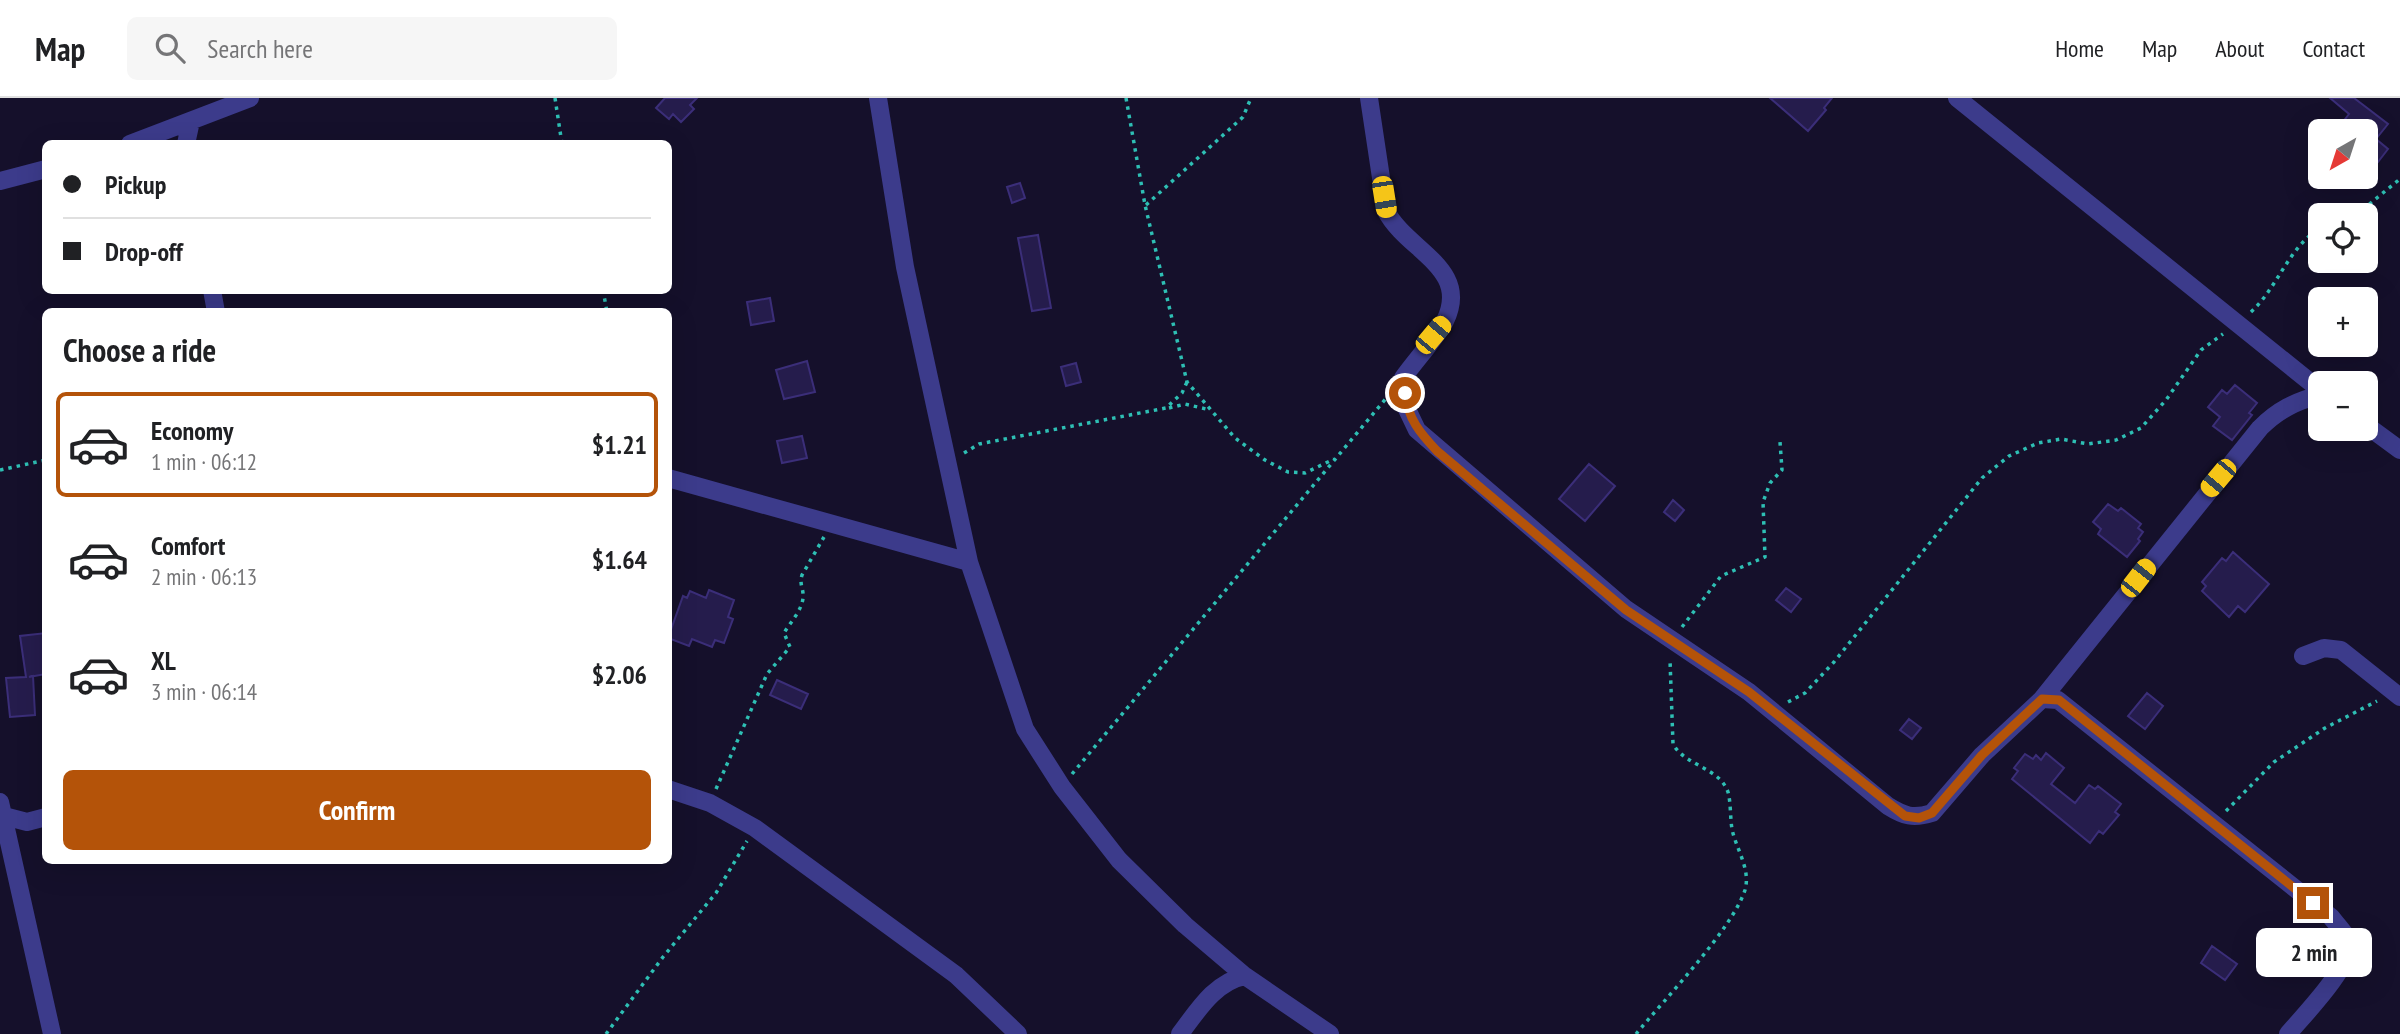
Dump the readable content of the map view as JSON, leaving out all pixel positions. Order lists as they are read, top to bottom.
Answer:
{
  "north": "bottom left",
  "page": {
    "header": "Map",
    "search": "Search here",
    "nav": [
      "Home",
      "Map",
      "About",
      "Contact"
    ],
    "map_buttons": ["+", "−"],
    "banner": ["Pickup", "Drop-off"],
    "heading": "Choose a ride",
    "list": [
      {
        "name": "Economy",
        "note": "1 min · 06:12",
        "value": "$1.21"
      },
      {
        "name": "Comfort",
        "note": "2 min · 06:13",
        "value": "$1.64"
      },
      {
        "name": "XL",
        "note": "3 min · 06:14",
        "value": "$2.06"
      }
    ],
    "buttons": "Confirm",
    "bubble": "2 min"
  }
}
